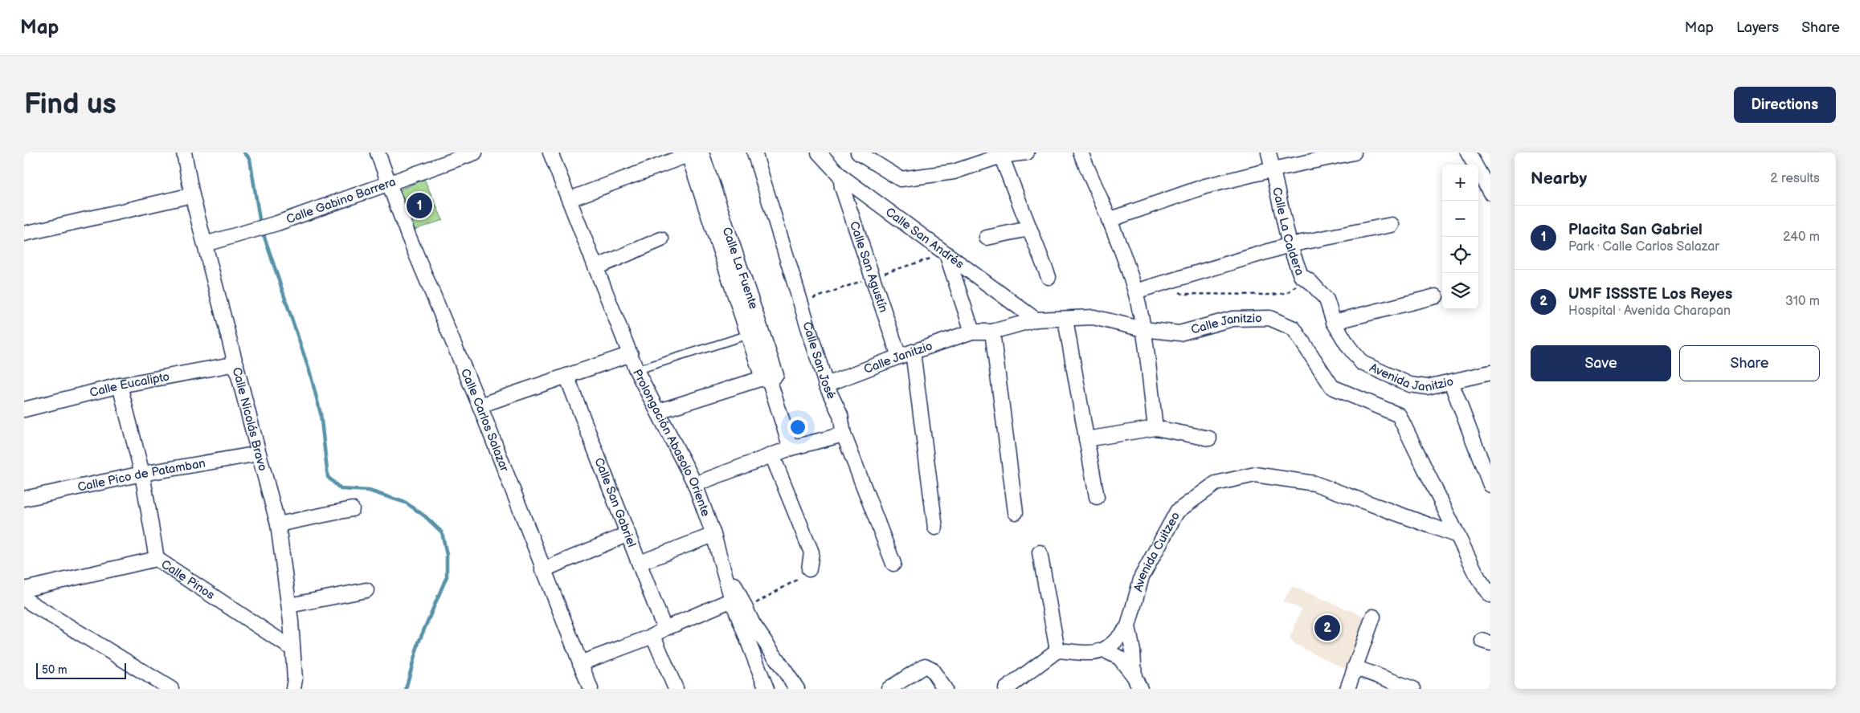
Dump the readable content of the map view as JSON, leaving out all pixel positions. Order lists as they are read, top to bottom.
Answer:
{
  "streets": {
    "street": [
      "Calle Gabino Barrera",
      "Calle La Caldera",
      "Calle San Andrés",
      "Calle San Agustín",
      "Calle La Fuente",
      "Calle Janitzio",
      "Calle San José",
      "Avenida Janitzio",
      "Calle Eucalipto",
      "Calle Nicolás Bravo",
      "Calle Carlos Salazar",
      "Prolongación Abasolo Oriente",
      "Calle Pico de Patamban",
      "Calle San Gabriel",
      "Avenida Cuitzeo",
      "Calle Pinos"
    ]
  },
  "crossings": [
    ["Calle Gabino Barrera", "Calle Nicolás Bravo"],
    ["Calle Gabino Barrera", "Calle Carlos Salazar"],
    ["Calle La Caldera", "Avenida Janitzio"],
    ["Calle San Andrés", "Calle San Agustín"],
    ["Calle San Andrés", "Calle Janitzio"],
    ["Calle San Agustín", "Calle Janitzio"],
    ["Calle Janitzio", "Calle San José"],
    ["Calle Janitzio", "Avenida Cuitzeo"],
    ["Calle Eucalipto", "Calle Nicolás Bravo"],
    ["Calle Nicolás Bravo", "Calle Pico de Patamban"],
    ["Calle Nicolás Bravo", "Calle Pinos"]
  ],
  "scale_bar": "50 m",
  "page": {
    "header": "Map",
    "nav": ["Map", "Layers", "Share"],
    "buttons": [
      "Directions",
      ["Save", "Share"]
    ],
    "title": "Find us",
    "heading": ["Nearby", "2 results"],
    "map_buttons": ["+", "−"],
    "pins": ["1", "2"],
    "list": [
      {
        "mark": "1",
        "name": "Placita San Gabriel",
        "note": "Park · Calle Carlos Salazar",
        "value": "240 m"
      },
      {
        "mark": "2",
        "name": "UMF ISSSTE Los Reyes",
        "note": "Hospital · Avenida Charapan",
        "value": "310 m"
      }
    ],
    "scale": "50 m"
  }
}
